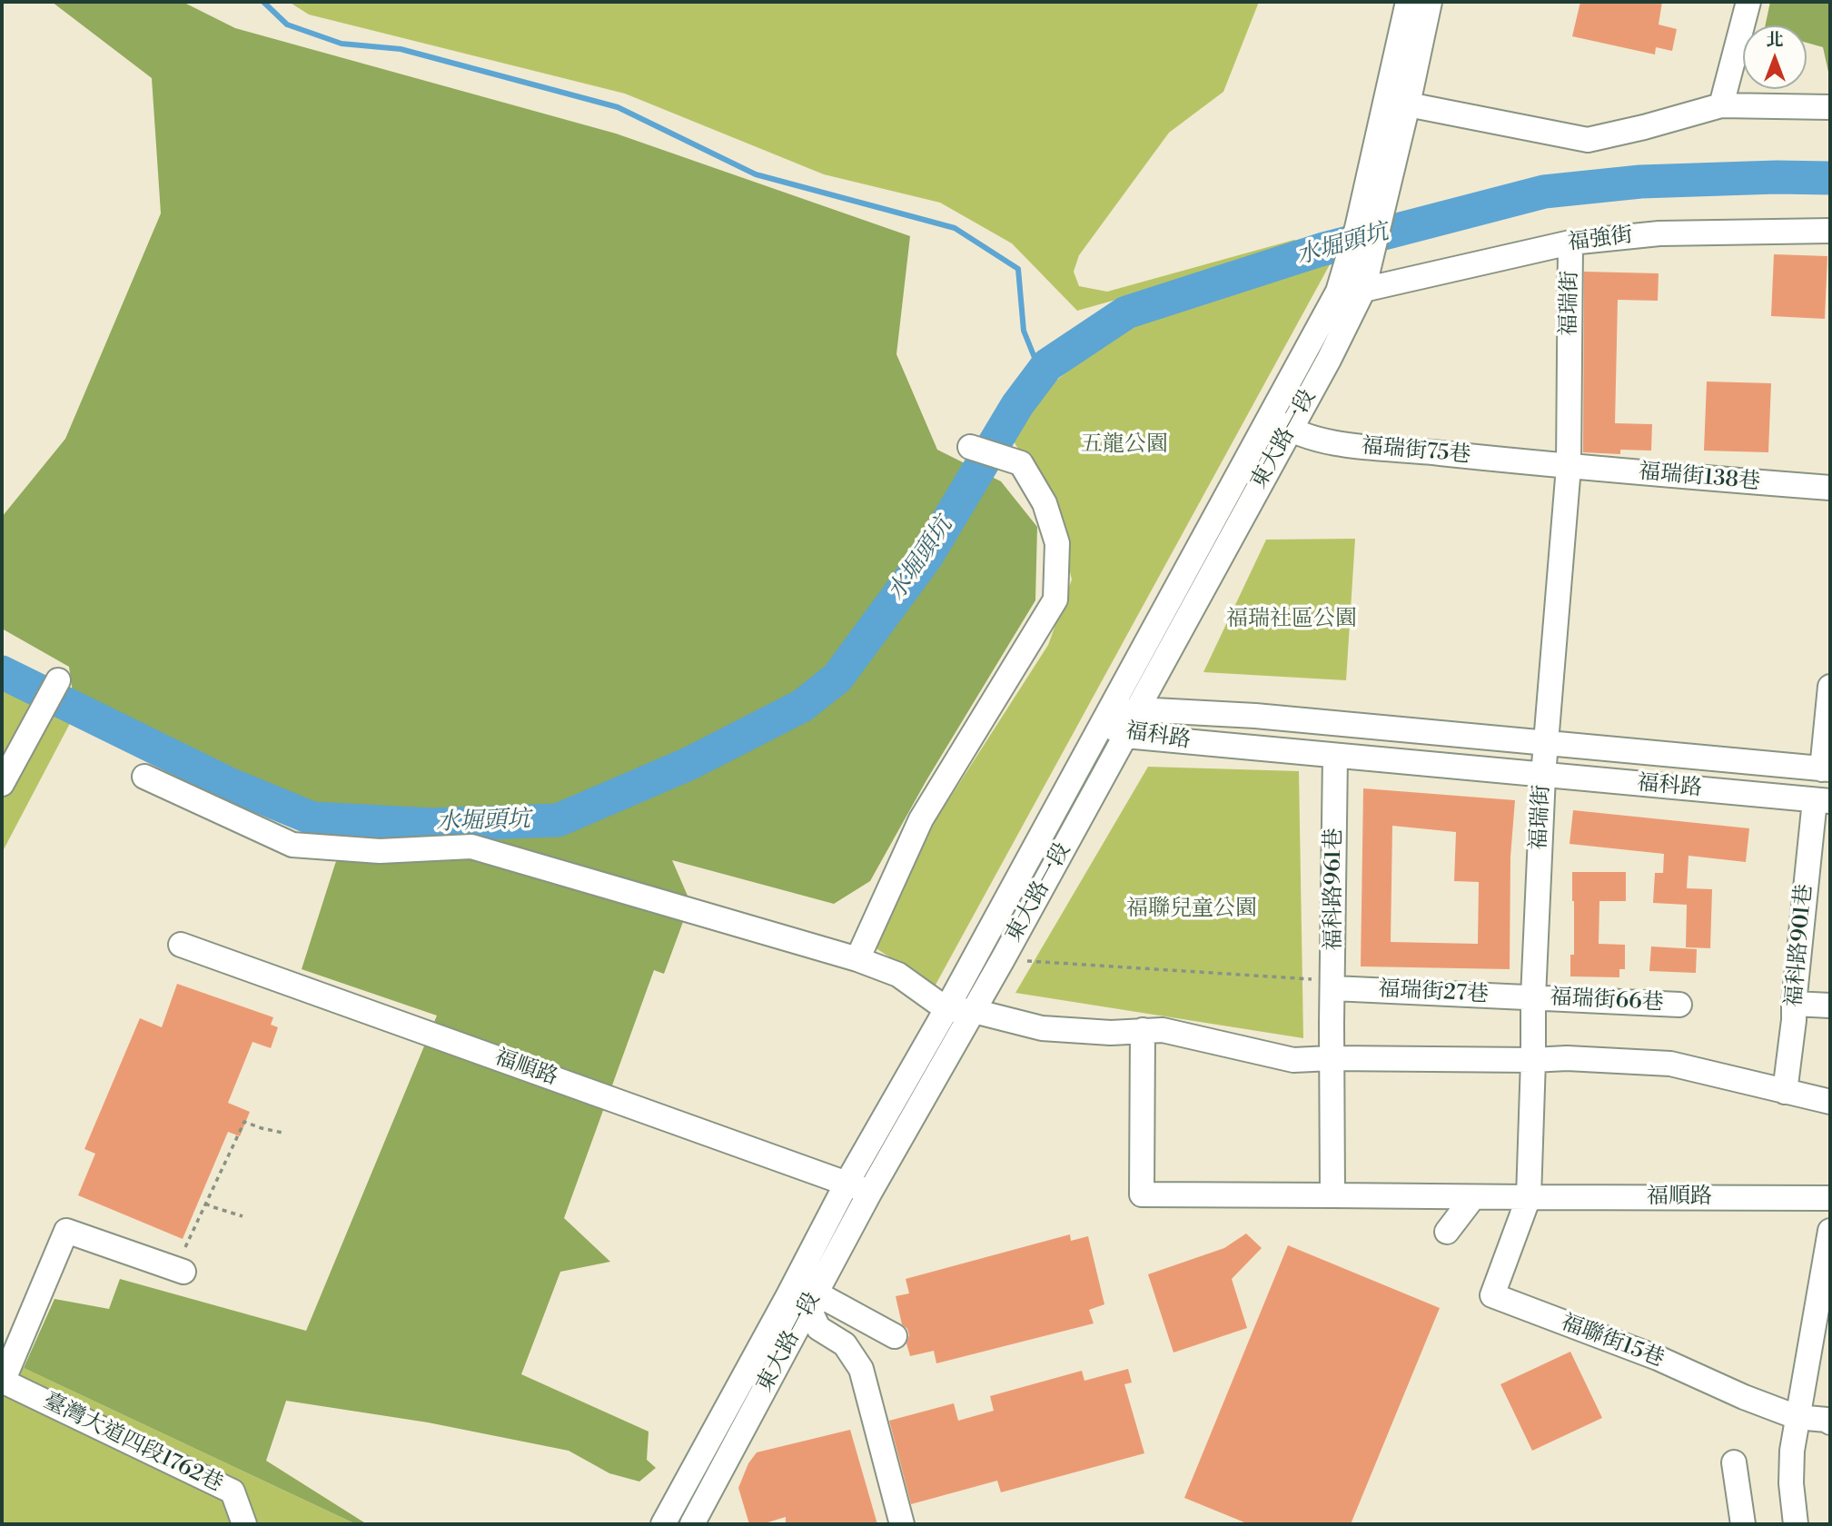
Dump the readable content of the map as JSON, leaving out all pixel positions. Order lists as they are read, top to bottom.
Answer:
{
  "streets": {
    "street": [
      "福強街",
      "福瑞街",
      "東大路一段",
      "福瑞街75巷",
      "福瑞街138巷",
      "福科路",
      "福科路961巷",
      "福科路901巷",
      "福瑞街27巷",
      "福瑞街66巷",
      "福順路",
      "福聯街15巷",
      "臺灣大道四段1762巷"
    ]
  },
  "crossings": [
    ["福強街", "福瑞街"],
    ["福強街", "東大路一段"],
    ["福瑞街", "福瑞街75巷"],
    ["福瑞街", "福瑞街138巷"],
    ["福瑞街", "福科路"],
    ["福瑞街", "福瑞街27巷"],
    ["福瑞街", "福瑞街66巷"],
    ["福瑞街", "福順路"],
    ["福瑞街", "福聯街15巷"],
    ["東大路一段", "福瑞街75巷"],
    ["東大路一段", "福科路"],
    ["東大路一段", "福順路"],
    ["福瑞街75巷", "福瑞街138巷"],
    ["福科路", "福科路961巷"],
    ["福科路", "福科路901巷"],
    ["福科路961巷", "福瑞街27巷"],
    ["福瑞街27巷", "福瑞街66巷"],
    ["福順路", "福聯街15巷"]
  ],
  "water": ["水堀頭坑"],
  "parks": ["五龍公園", "福瑞社區公園", "福聯兒童公園"],
  "north": "top"
}
